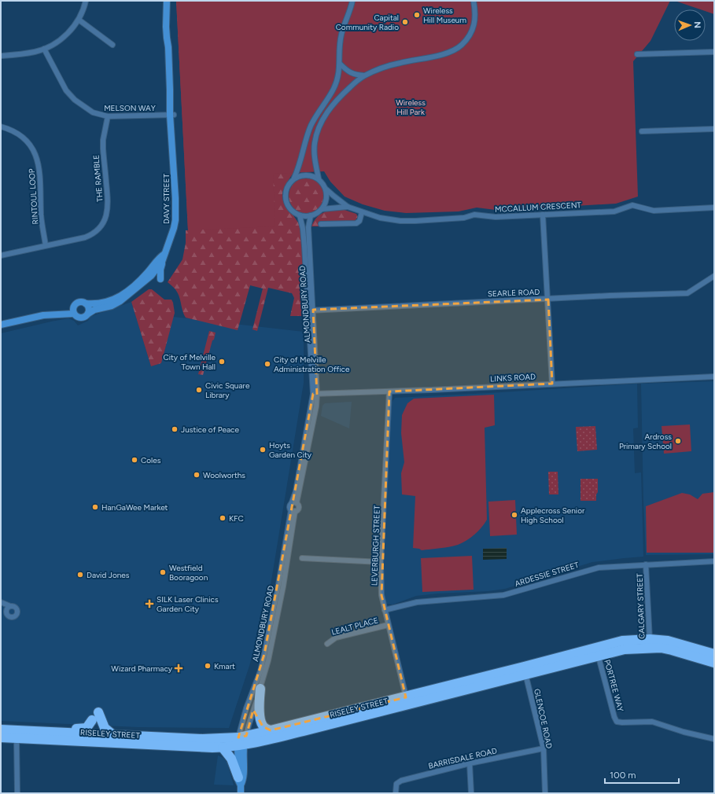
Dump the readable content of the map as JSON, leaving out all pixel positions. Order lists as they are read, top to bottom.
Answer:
{
  "streets": {
    "highway": ["RISELEY STREET"],
    "street": [
      "MELSON WAY",
      "THE RAMBLE",
      "RINTOUL LOOP",
      "DAVY STREET",
      "MCCALLUM CRESCENT",
      "SEARLE ROAD",
      "ALMONDBURY ROAD",
      "LINKS ROAD",
      "LEVERBURGH STREET",
      "ARDESSIE STREET",
      "CALGARY STREET",
      "LEALT PLACE",
      "PORTREE WAY",
      "GLENCOE ROAD",
      "BARRISDALE ROAD"
    ]
  },
  "crossings": [
    ["MELSON WAY", "THE RAMBLE"],
    ["MELSON WAY", "DAVY STREET"],
    ["THE RAMBLE", "RINTOUL LOOP"],
    ["MCCALLUM CRESCENT", "ALMONDBURY ROAD"],
    ["SEARLE ROAD", "ALMONDBURY ROAD"],
    ["ALMONDBURY ROAD", "LINKS ROAD"],
    ["ALMONDBURY ROAD", "RISELEY STREET"],
    ["LINKS ROAD", "LEVERBURGH STREET"],
    ["LEVERBURGH STREET", "ARDESSIE STREET"],
    ["LEVERBURGH STREET", "LEALT PLACE"],
    ["LEVERBURGH STREET", "RISELEY STREET"],
    ["ARDESSIE STREET", "CALGARY STREET"],
    ["CALGARY STREET", "RISELEY STREET"],
    ["PORTREE WAY", "RISELEY STREET"],
    ["RISELEY STREET", "GLENCOE ROAD"],
    ["GLENCOE ROAD", "BARRISDALE ROAD"]
  ],
  "parks": ["Wireless Hill Park"],
  "places": {
    "other": [
      "Wireless Hill Museum",
      "Capital Community Radio",
      "City of Melville Town Hall",
      "City of Melville Administration Office",
      "Civic Square Library",
      "Justice of Peace",
      "Ardross Primary School",
      "Hoyts Garden City",
      "Coles",
      "Woolworths",
      "HanGaWee Market",
      "Applecross Senior High School",
      "KFC",
      "Westfield Booragoon",
      "David Jones",
      "Kmart"
    ],
    "health": ["SILK Laser Clinics Garden City", "Wizard Pharmacy"]
  },
  "scale_bar": "100 m",
  "north": "right"
}
